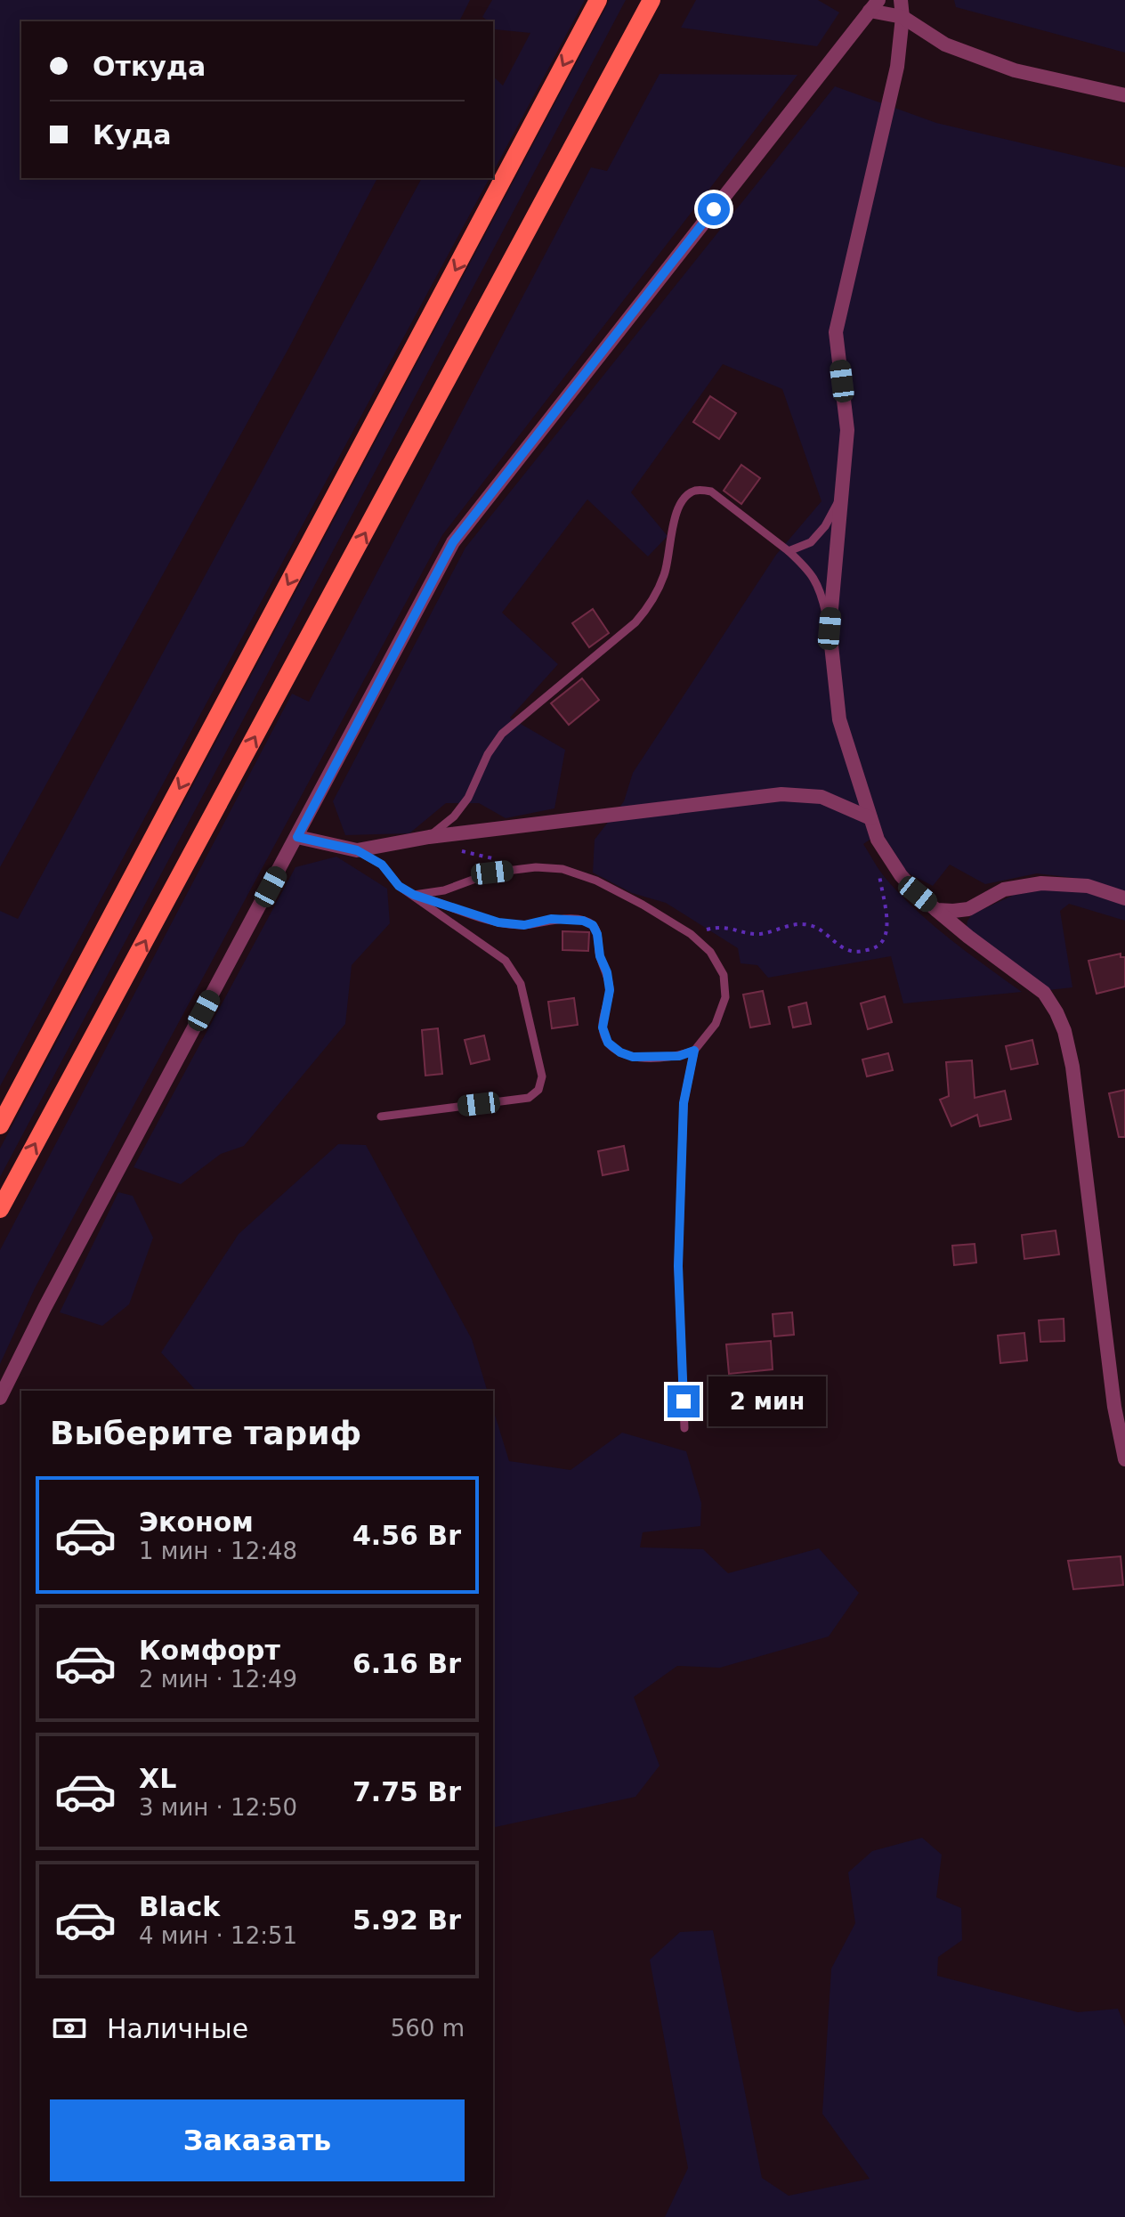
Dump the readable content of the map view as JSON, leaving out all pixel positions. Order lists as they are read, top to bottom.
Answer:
{
  "page": {
    "banner": ["Откуда", "Куда"],
    "bubble": "2 мин",
    "heading": "Выберите тариф",
    "list": [
      {
        "name": "Эконом",
        "note": "1 мин · 12:48",
        "value": "4.56 Br"
      },
      {
        "name": "Комфорт",
        "note": "2 мин · 12:49",
        "value": "6.16 Br"
      },
      {
        "name": "XL",
        "note": "3 мин · 12:50",
        "value": "7.75 Br"
      },
      {
        "name": "Black",
        "note": "4 мин · 12:51",
        "value": "5.92 Br"
      }
    ],
    "pay": ["Наличные", "560 m"],
    "buttons": "Заказать"
  }
}
